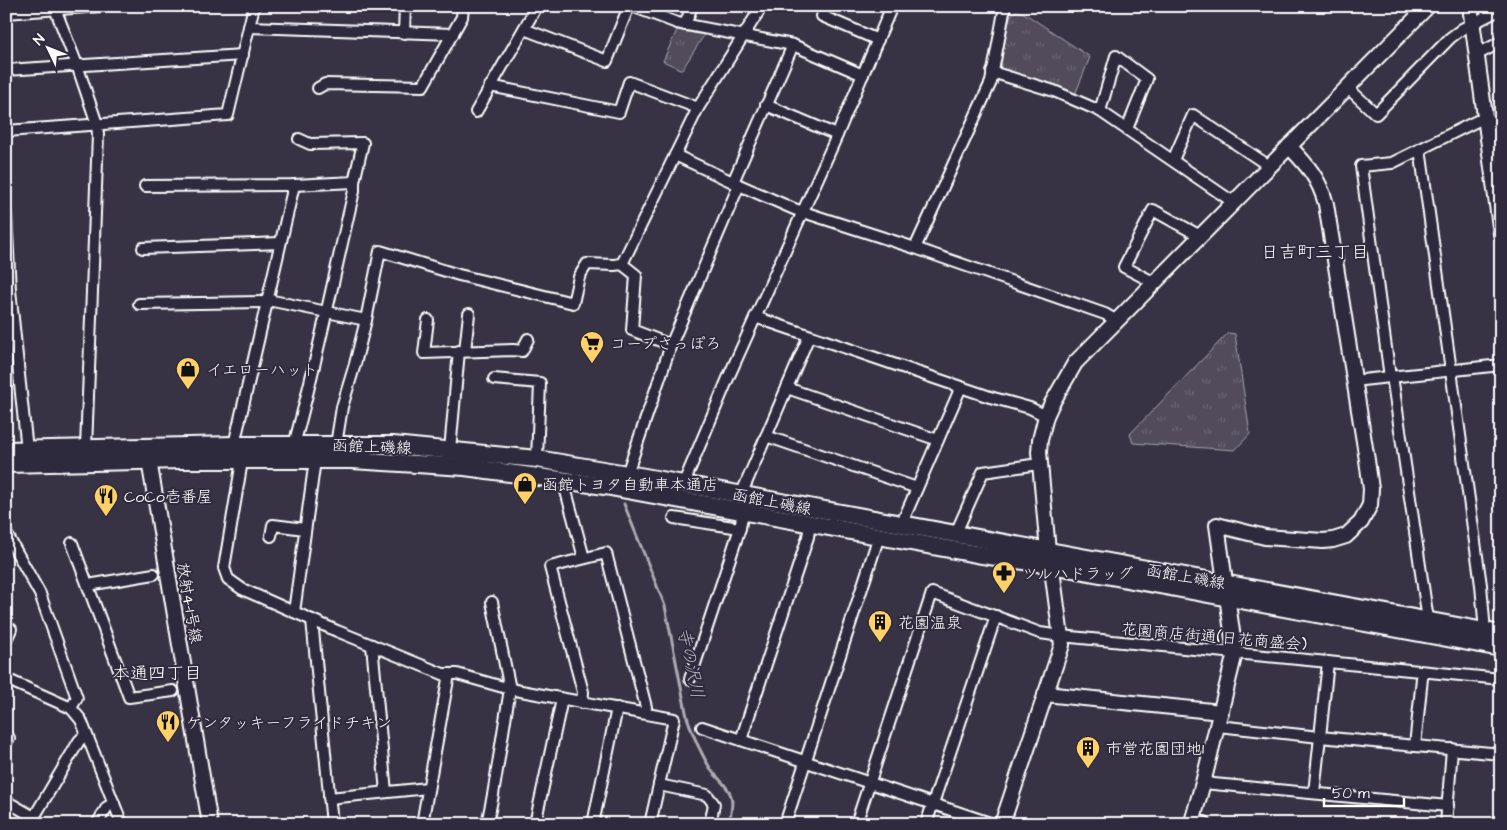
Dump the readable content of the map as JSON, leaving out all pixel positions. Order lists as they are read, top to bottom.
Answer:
{
  "streets": {
    "main road": ["函館上磯線"],
    "street": ["放射4-1号線", "花園商店街通(日花商盛会)"]
  },
  "crossings": [
    ["函館上磯線", "放射4-1号線"]
  ],
  "districts": ["日吉町三丁目", "本通四丁目"],
  "water": ["寺の沢川"],
  "places": {
    "supermarket": ["コープさっぽろ"],
    "shop": ["イエローハット", "函館トヨタ自動車本通店"],
    "restaurant": ["CoCo壱番屋", "ケンタッキーフライドチキン"],
    "pharmacy": ["ツルハドラッグ"],
    "building": ["花園温泉", "市営花園団地1"]
  },
  "scale_bar": "50 m",
  "north": "top left"
}
